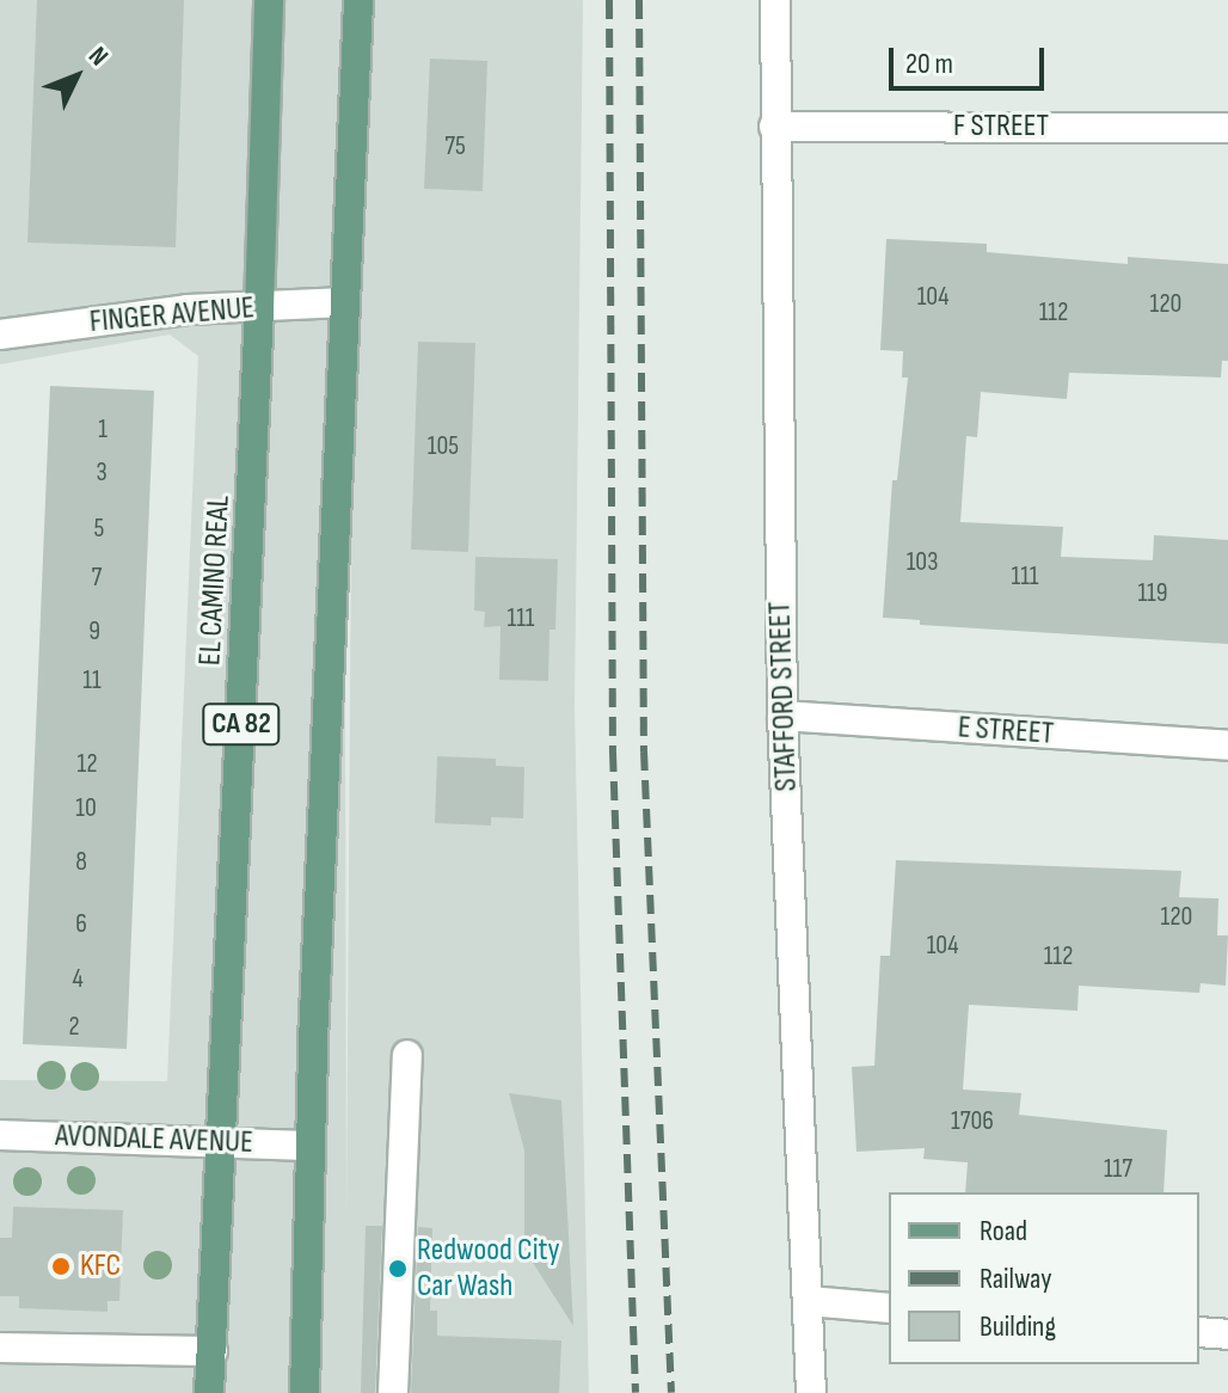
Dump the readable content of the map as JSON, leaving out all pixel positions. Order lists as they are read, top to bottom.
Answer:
{
  "streets": {
    "main road": ["EL CAMINO REAL", "CA 82"],
    "street": [
      "F STREET",
      "FINGER AVENUE",
      "STAFFORD STREET",
      "E STREET",
      "AVONDALE AVENUE"
    ]
  },
  "crossings": [
    ["F STREET", "STAFFORD STREET"],
    ["FINGER AVENUE", "EL CAMINO REAL"],
    ["FINGER AVENUE", "CA 82"],
    ["EL CAMINO REAL", "AVONDALE AVENUE"],
    ["STAFFORD STREET", "E STREET"],
    ["CA 82", "AVONDALE AVENUE"]
  ],
  "places": ["KFC", "Redwood City Car Wash"],
  "house_numbers": [
    "75",
    "104",
    "120",
    "112",
    "1",
    "105",
    "3",
    "5",
    "103",
    "111",
    "7",
    "119",
    "111",
    "9",
    "11",
    "12",
    "10",
    "8",
    "120",
    "6",
    "104",
    "112",
    "4",
    "2",
    "1706",
    "117"
  ],
  "legend": ["Road", "Railway", "Building"],
  "scale_bar": "20 m",
  "north": "top right"
}
